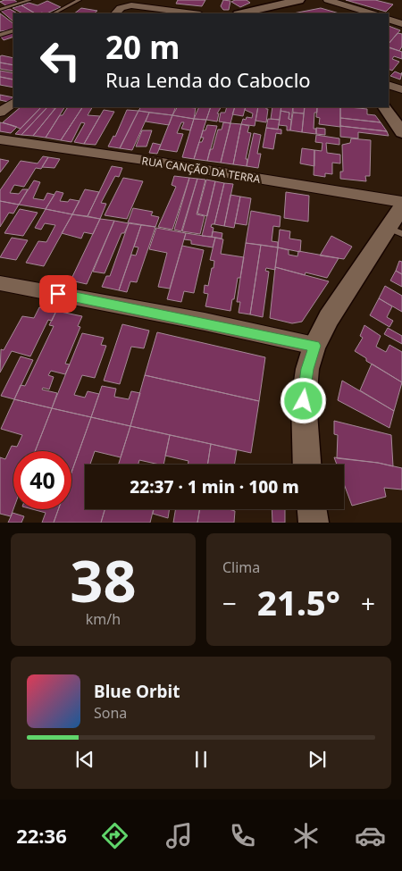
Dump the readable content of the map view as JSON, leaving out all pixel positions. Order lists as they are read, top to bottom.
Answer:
{
  "streets": {
    "street": ["RUA CANÇÃO DA TERRA"]
  },
  "page": {
    "turn": ["20 m", "Rua Lenda do Caboclo"],
    "limit": "40",
    "trip": "22:37 · 1 min · 100 m",
    "tile": [
      ["38", "km/h"],
      "Clima"
    ],
    "heat": ["−", "21.5°", "+"],
    "song": ["Blue Orbit", "Sona"],
    "tabs": "22:36"
  }
}
